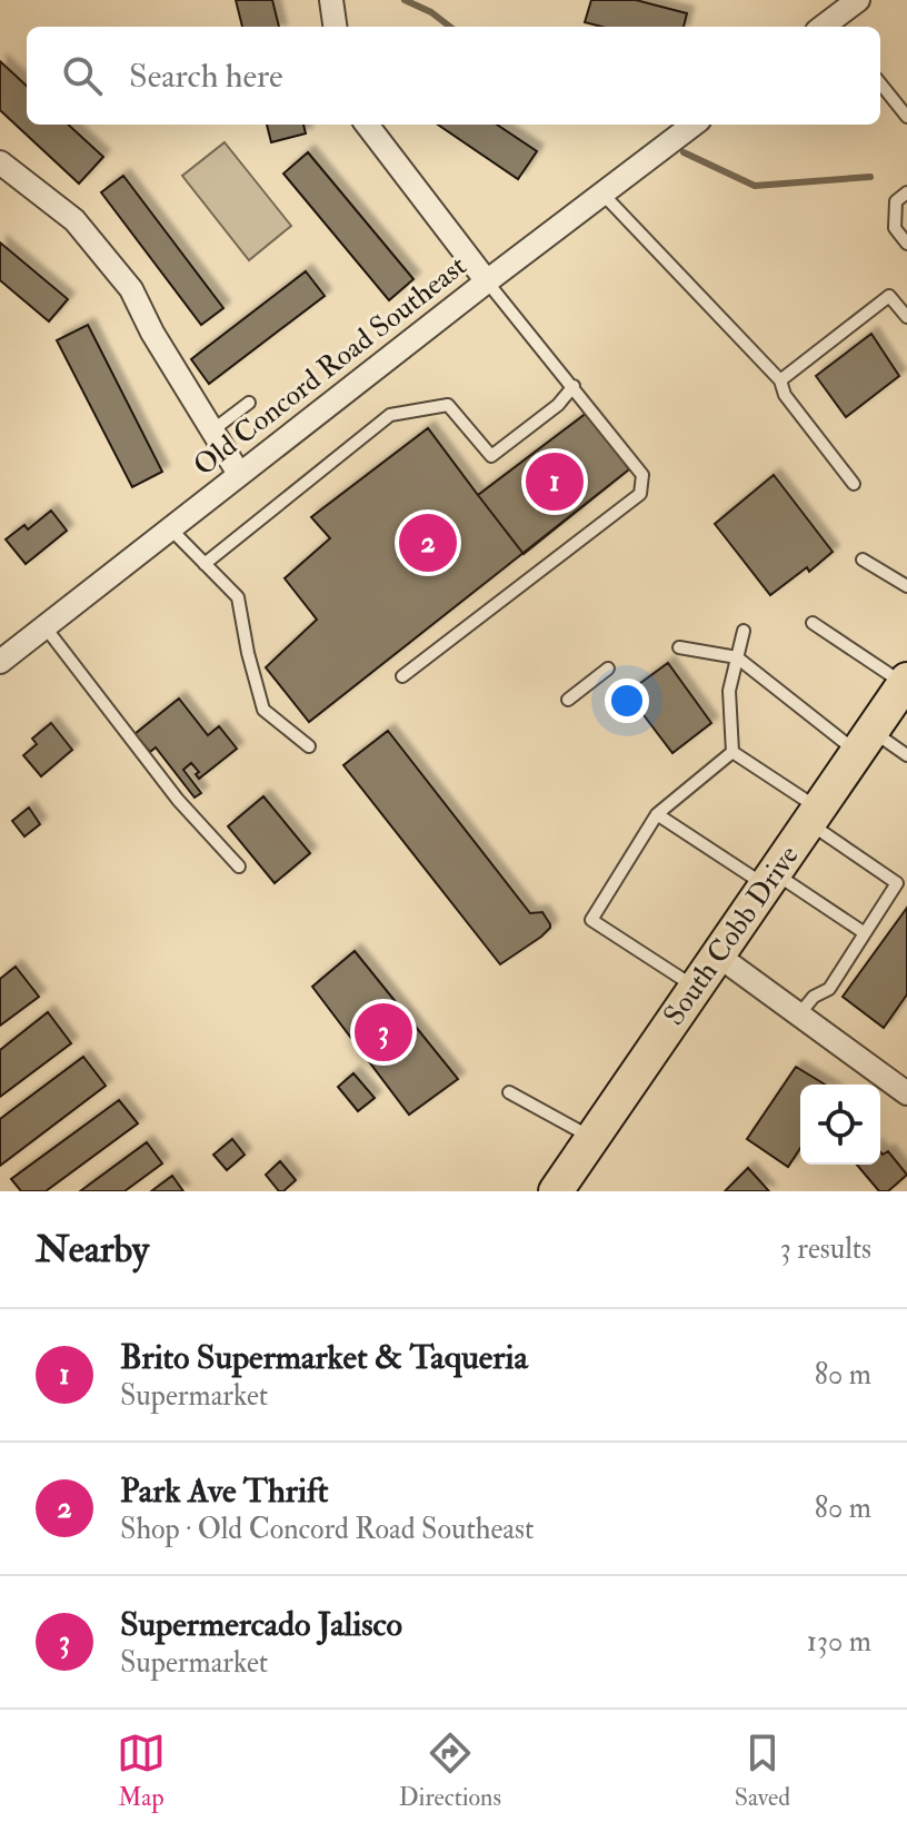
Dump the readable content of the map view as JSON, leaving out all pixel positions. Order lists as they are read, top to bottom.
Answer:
{
  "streets": {
    "main road": ["South Cobb Drive"],
    "street": ["Old Concord Road Southeast"]
  },
  "page": {
    "search": "Search here",
    "pins": ["1", "2", "3"],
    "heading": ["Nearby", "3 results"],
    "list": [
      {
        "mark": "1",
        "name": "Brito Supermarket & Taqueria",
        "note": "Supermarket",
        "value": "80 m"
      },
      {
        "mark": "2",
        "name": "Park Ave Thrift",
        "note": "Shop · Old Concord Road Southeast",
        "value": "80 m"
      },
      {
        "mark": "3",
        "name": "Supermercado Jalisco",
        "note": "Supermarket",
        "value": "130 m"
      }
    ],
    "nav": ["Map", "Directions", "Saved"]
  }
}
